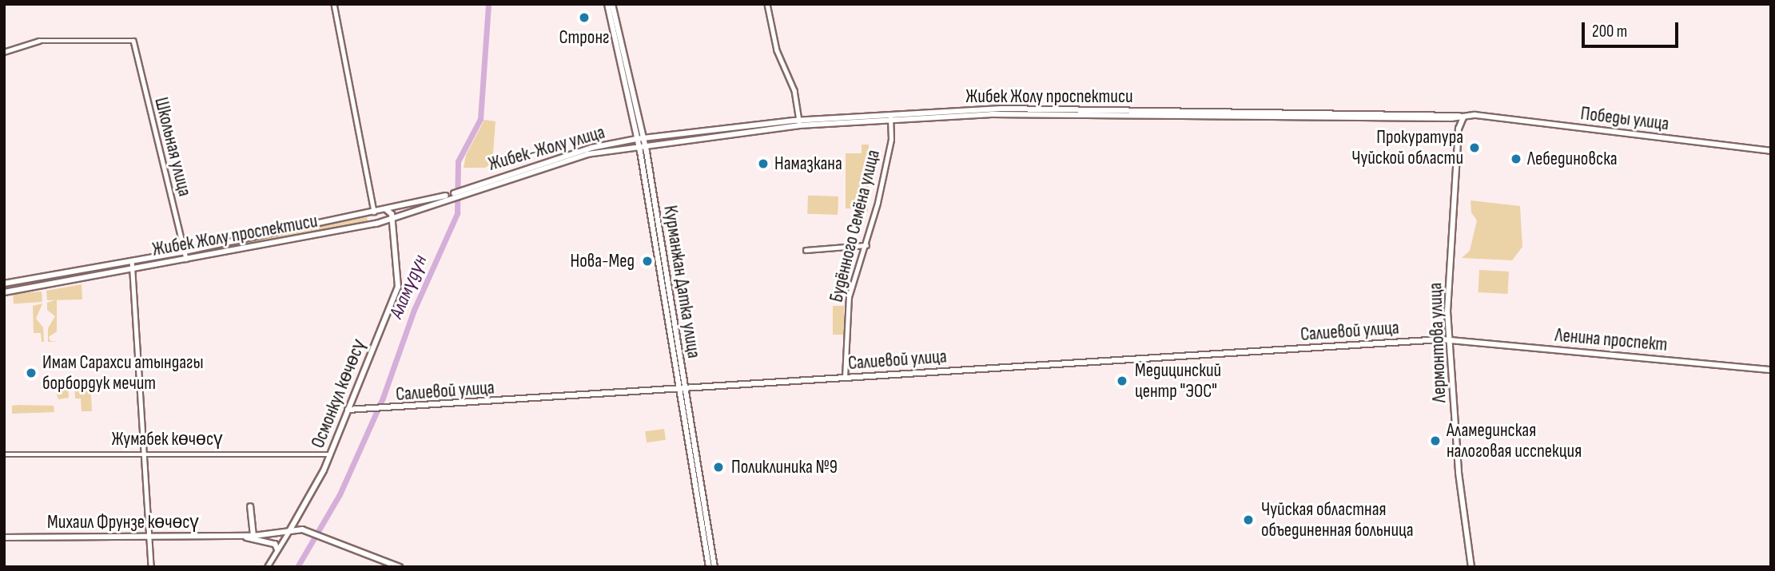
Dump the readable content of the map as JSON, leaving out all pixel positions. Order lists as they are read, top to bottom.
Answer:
{
  "streets": {
    "main road": [
      "Жибек Жолу проспектиси",
      "Победы улица",
      "Жибек-Жолу улица",
      "Курманжан Датка улица",
      "Салиевой улица",
      "Ленина проспект",
      "Лермонтова улица",
      "Осмонкул көчөсү",
      "Михаил Фрунзе көчөсү"
    ],
    "street": ["Школьная улица", "Будённого Семёна улица", "Жумабек көчөсү"]
  },
  "crossings": [
    ["Жибек Жолу проспектиси", "Победы улица"],
    ["Жибек Жолу проспектиси", "Школьная улица"],
    ["Жибек Жолу проспектиси", "Жибек-Жолу улица"],
    ["Жибек Жолу проспектиси", "Будённого Семёна улица"],
    ["Жибек Жолу проспектиси", "Курманжан Датка улица"],
    ["Жибек Жолу проспектиси", "Лермонтова улица"],
    ["Жибек Жолу проспектиси", "Осмонкул көчөсү"],
    ["Жибек-Жолу улица", "Курманжан Датка улица"],
    ["Будённого Семёна улица", "Салиевой улица"],
    ["Курманжан Датка улица", "Салиевой улица"],
    ["Салиевой улица", "Ленина проспект"],
    ["Салиевой улица", "Лермонтова улица"],
    ["Салиевой улица", "Осмонкул көчөсү"],
    ["Ленина проспект", "Лермонтова улица"],
    ["Осмонкул көчөсү", "Жумабек көчөсү"],
    ["Осмонкул көчөсү", "Михаил Фрунзе көчөсү"]
  ],
  "water": ["Аламүдүн"],
  "places": [
    "Стронг",
    "Прокуратура Чуйской области",
    "Лебединовска",
    "Намазкана",
    "Нова-Мед",
    "Имам Сарахси атындагы борбордук мечит",
    "Медицинский центр \"ЭОС\"",
    "Аламединская налоговая исспекция",
    "Поликлиника №9",
    "Чуйская областная объединенная больница"
  ],
  "scale_bar": "200 m"
}
